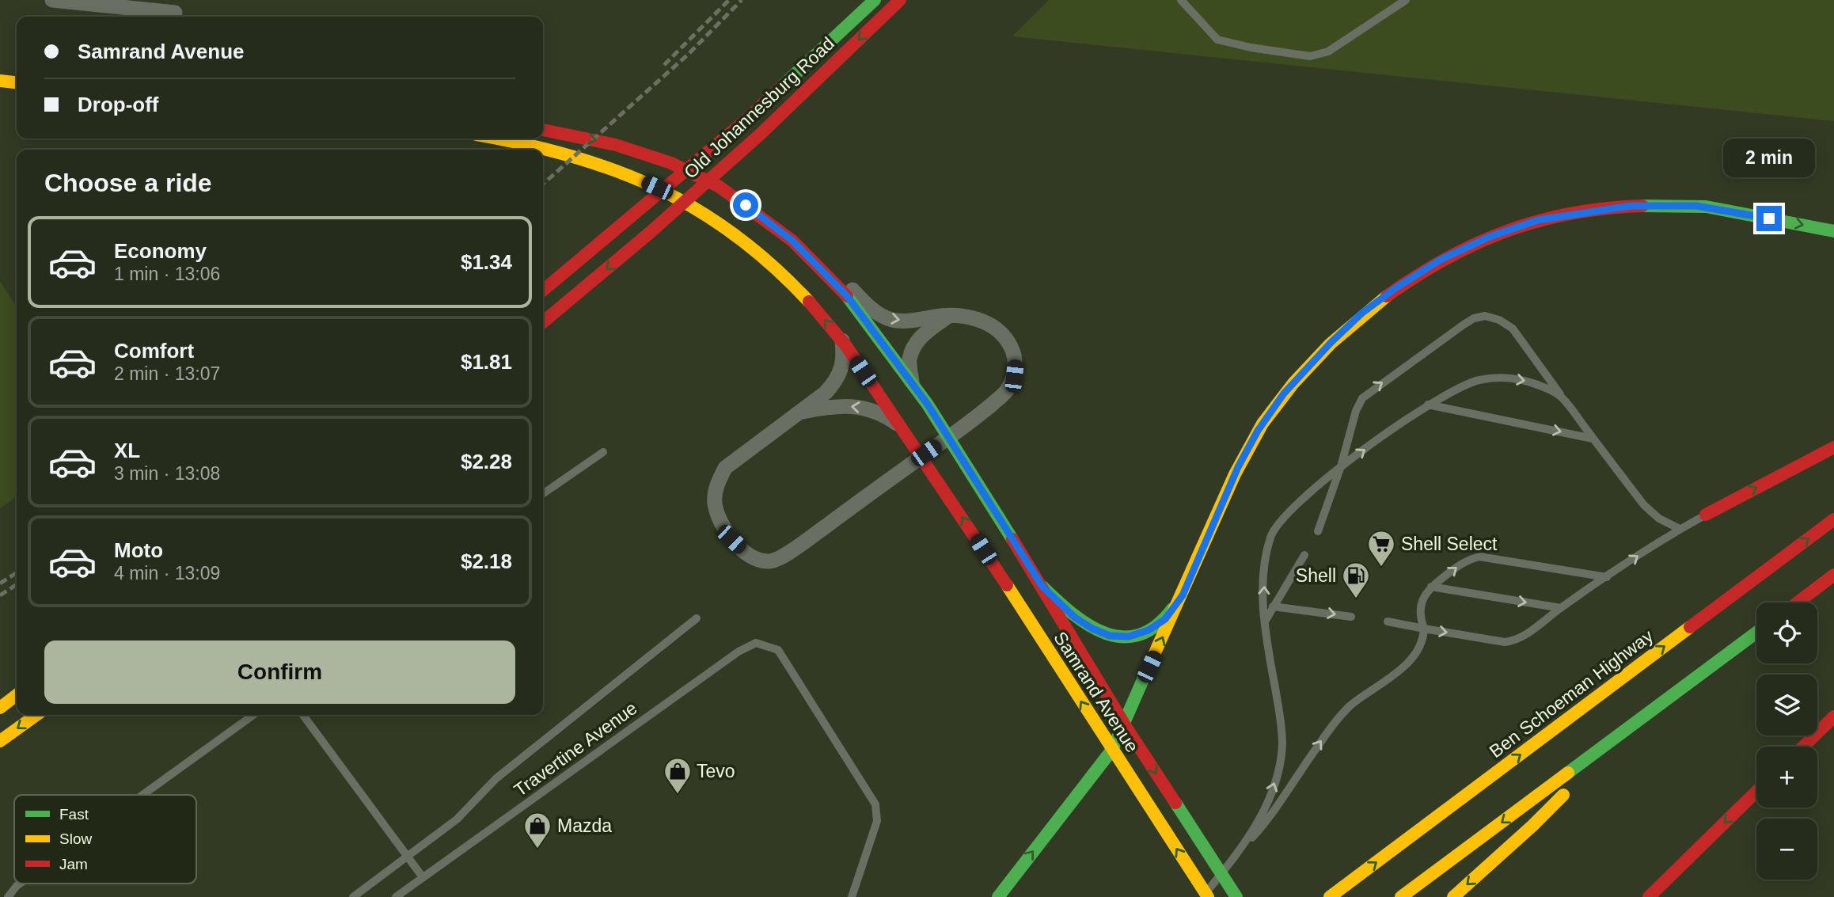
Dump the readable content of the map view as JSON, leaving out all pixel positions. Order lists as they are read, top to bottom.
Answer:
{
  "streets": {
    "main road": ["Old Johannesburg Road", "Samrand Avenue", "Ben Schoeman Highway"],
    "lane": ["Travertine Avenue"]
  },
  "places": {
    "supermarket": ["Shell Select"],
    "fuel station": ["Shell"],
    "shop": ["Tevo", "Mazda"]
  },
  "legend": ["Fast", "Slow", "Jam"],
  "page": {
    "banner": ["Samrand Avenue", "Drop-off"],
    "bubble": "2 min",
    "heading": "Choose a ride",
    "list": [
      {
        "name": "Economy",
        "note": "1 min · 13:06",
        "value": "$1.34"
      },
      {
        "name": "Comfort",
        "note": "2 min · 13:07",
        "value": "$1.81"
      },
      {
        "name": "XL",
        "note": "3 min · 13:08",
        "value": "$2.28"
      },
      {
        "name": "Moto",
        "note": "4 min · 13:09",
        "value": "$2.18"
      }
    ],
    "map_buttons": ["+", "−"],
    "buttons": "Confirm"
  }
}
